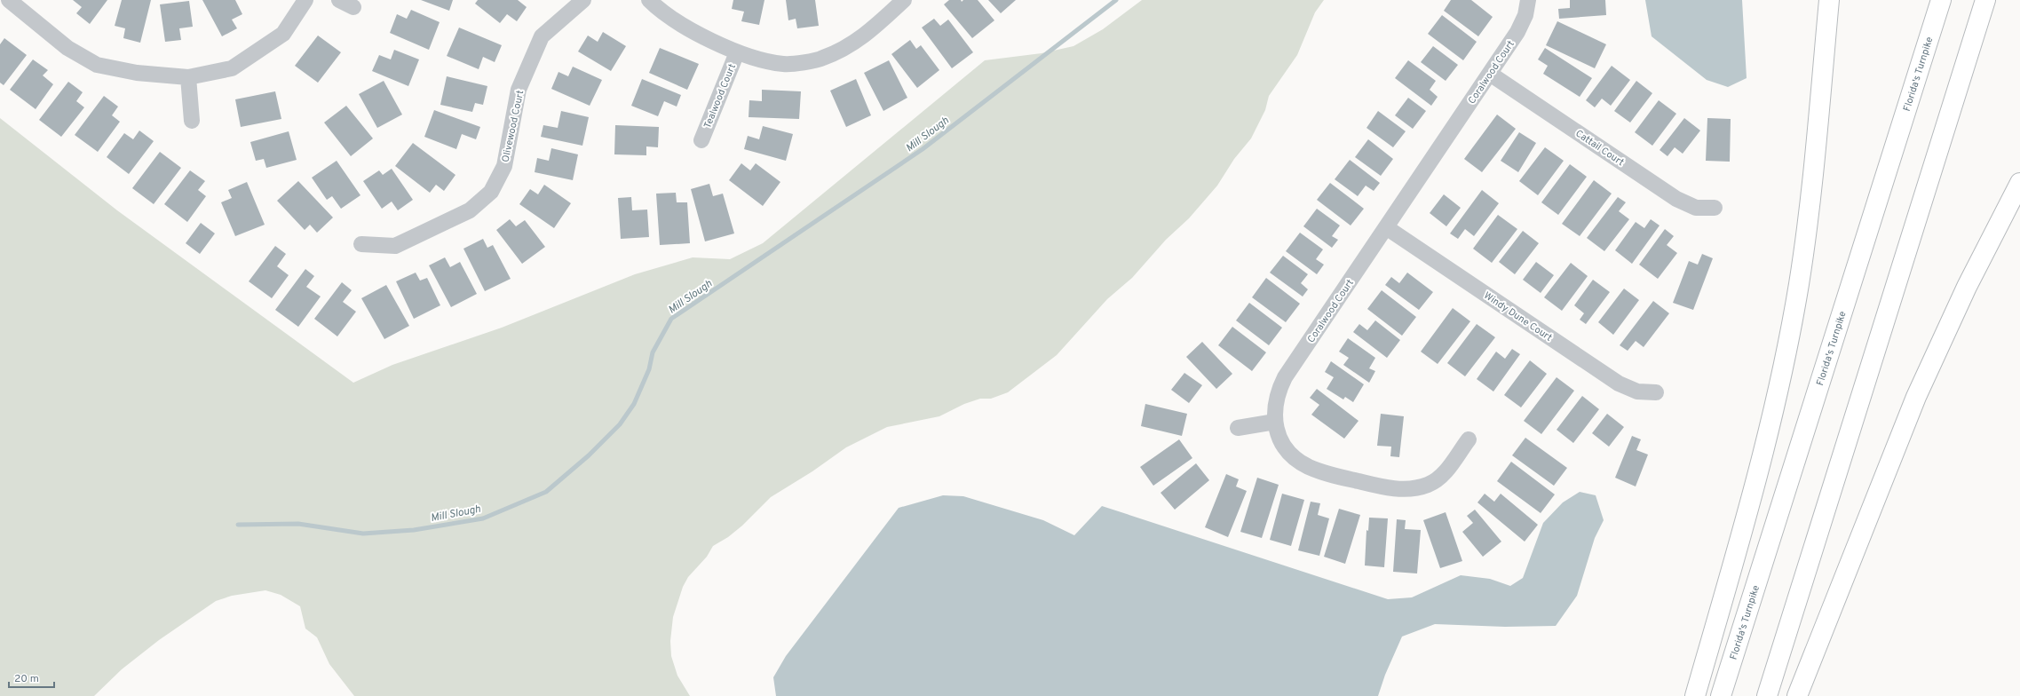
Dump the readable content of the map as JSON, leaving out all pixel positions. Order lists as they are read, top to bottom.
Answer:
{
  "streets": {
    "highway": ["Florida's Turnpike"],
    "street": [
      "Coralwood Court",
      "Tealwood Court",
      "Olivewood Court",
      "Cattail Court",
      "Windy Dune Court"
    ]
  },
  "crossings": [
    ["Coralwood Court", "Cattail Court"],
    ["Coralwood Court", "Windy Dune Court"]
  ],
  "water": ["Mill Slough"],
  "scale_bar": "20 m"
}
